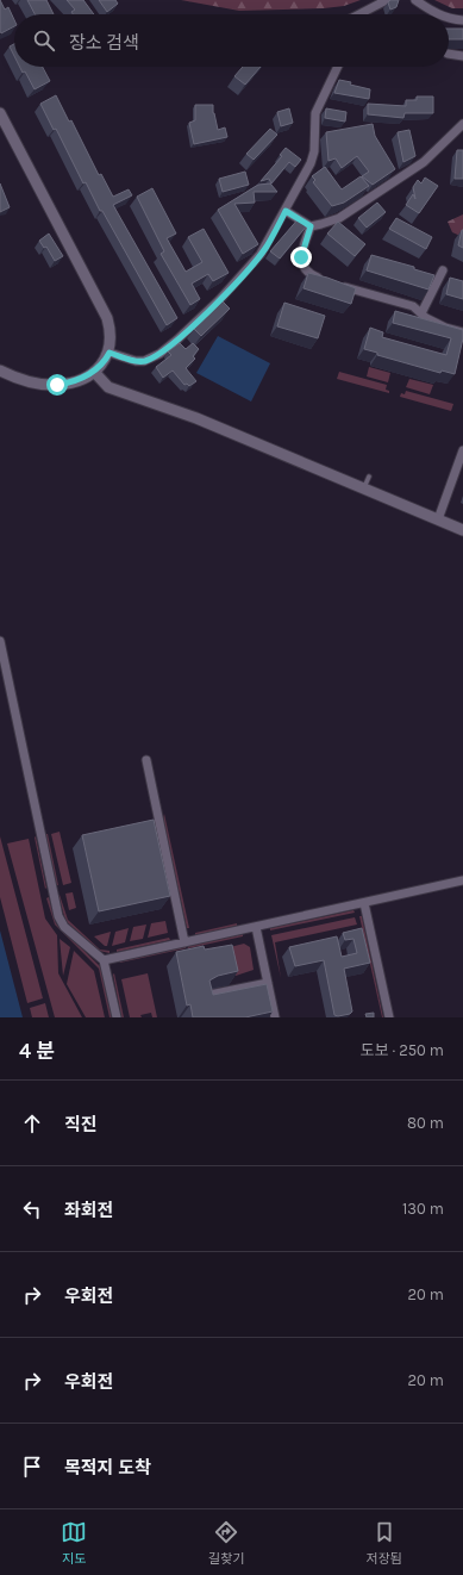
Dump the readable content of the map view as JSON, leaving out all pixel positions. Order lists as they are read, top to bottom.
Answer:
{
  "page": {
    "search": "장소 검색",
    "heading": ["4 분", "도보 · 250 m"],
    "list": [
      ["직진", "80 m"],
      ["좌회전", "130 m"],
      ["우회전", "20 m"],
      ["우회전", "20 m"],
      "목적지 도착"
    ],
    "nav": ["지도", "길찾기", "저장됨"]
  }
}
